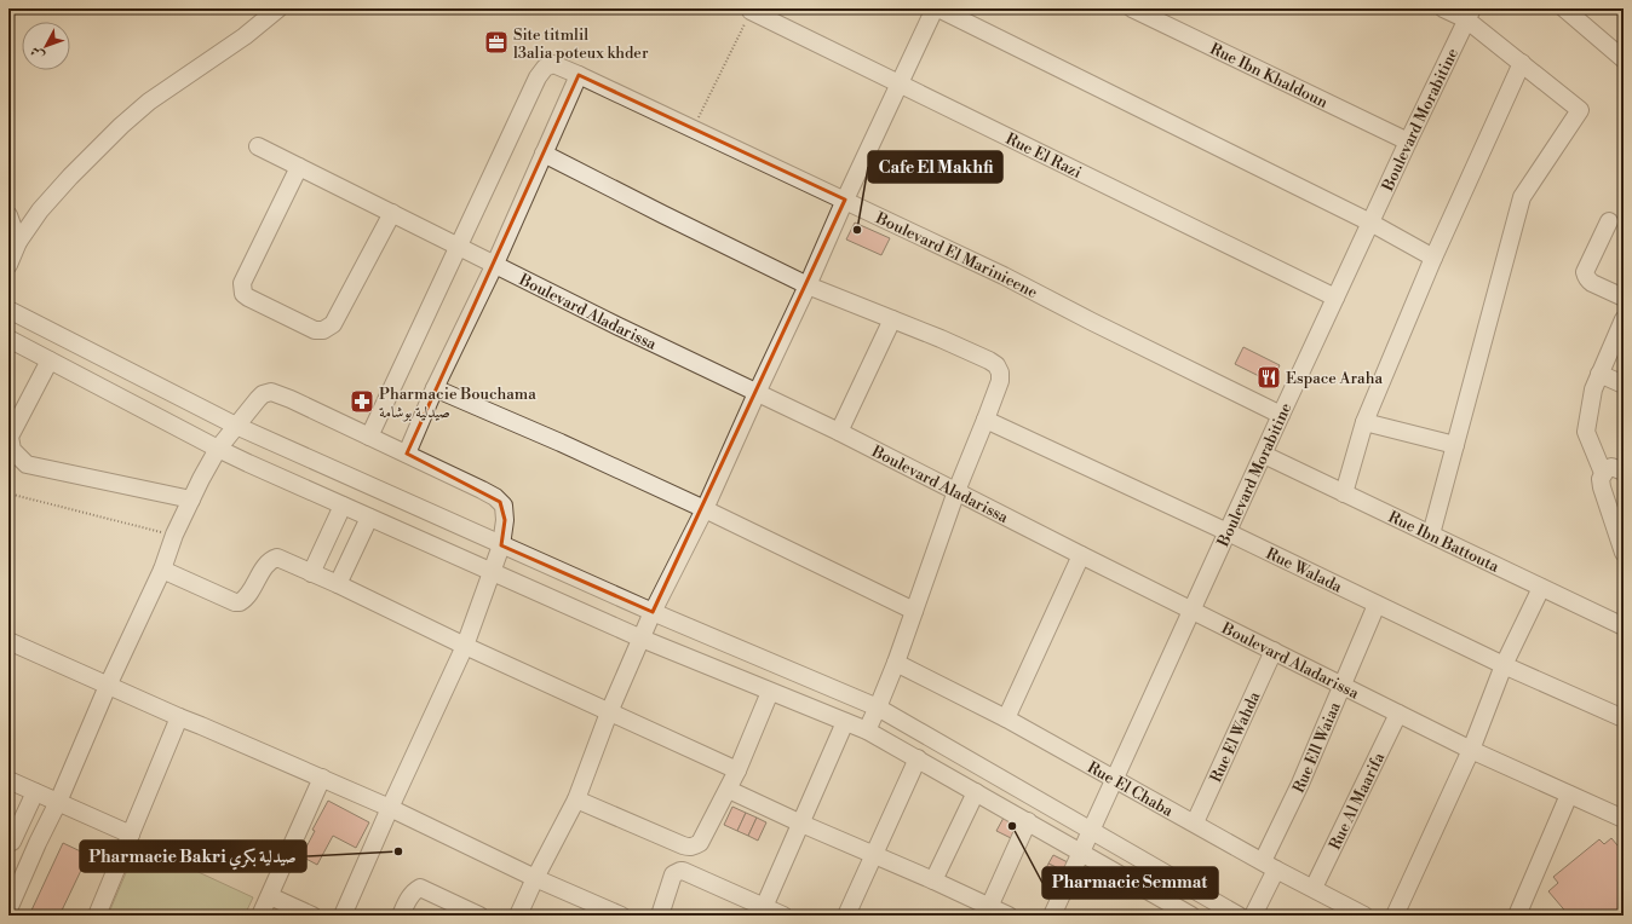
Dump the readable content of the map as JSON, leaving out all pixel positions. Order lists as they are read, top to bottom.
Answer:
{
  "streets": {
    "street": [
      "Rue Ibn Khaldoun",
      "Boulevard Morabitine",
      "Rue El Razi",
      "Boulevard El Marinieene",
      "Boulevard Aladarissa",
      "Rue Ibn Battouta",
      "Rue Walada",
      "Rue El Wahda",
      "Rue Ell Waiaa",
      "Rue El Chaba",
      "Rue Al Maarifa"
    ]
  },
  "crossings": [
    ["Rue Ibn Khaldoun", "Boulevard Morabitine"],
    ["Boulevard Morabitine", "Rue El Razi"],
    ["Boulevard Morabitine", "Boulevard El Marinieene"],
    ["Boulevard Morabitine", "Boulevard Aladarissa"],
    ["Boulevard Morabitine", "Rue Ibn Battouta"],
    ["Boulevard Morabitine", "Rue Walada"],
    ["Boulevard Morabitine", "Rue El Chaba"],
    ["Boulevard El Marinieene", "Boulevard Aladarissa"],
    ["Boulevard Aladarissa", "Rue El Wahda"],
    ["Boulevard Aladarissa", "Rue Ell Waiaa"],
    ["Boulevard Aladarissa", "Rue Al Maarifa"],
    ["Rue Walada", "Rue Ell Waiaa"],
    ["Rue El Wahda", "Rue El Chaba"],
    ["Rue Ell Waiaa", "Rue El Chaba"],
    ["Rue El Chaba", "Rue Al Maarifa"]
  ],
  "places": {
    "office": ["Site titmlil l3alia poteux khder"],
    "other": ["Cafe El Makhfi", "Pharmacie Semmat", "Pharmacie Bakri صيدلية بكري"],
    "restaurant": ["Espace Araha"],
    "pharmacy": ["Pharmacie Bouchama صيدلية بوشامة"]
  },
  "north": "bottom left"
}
